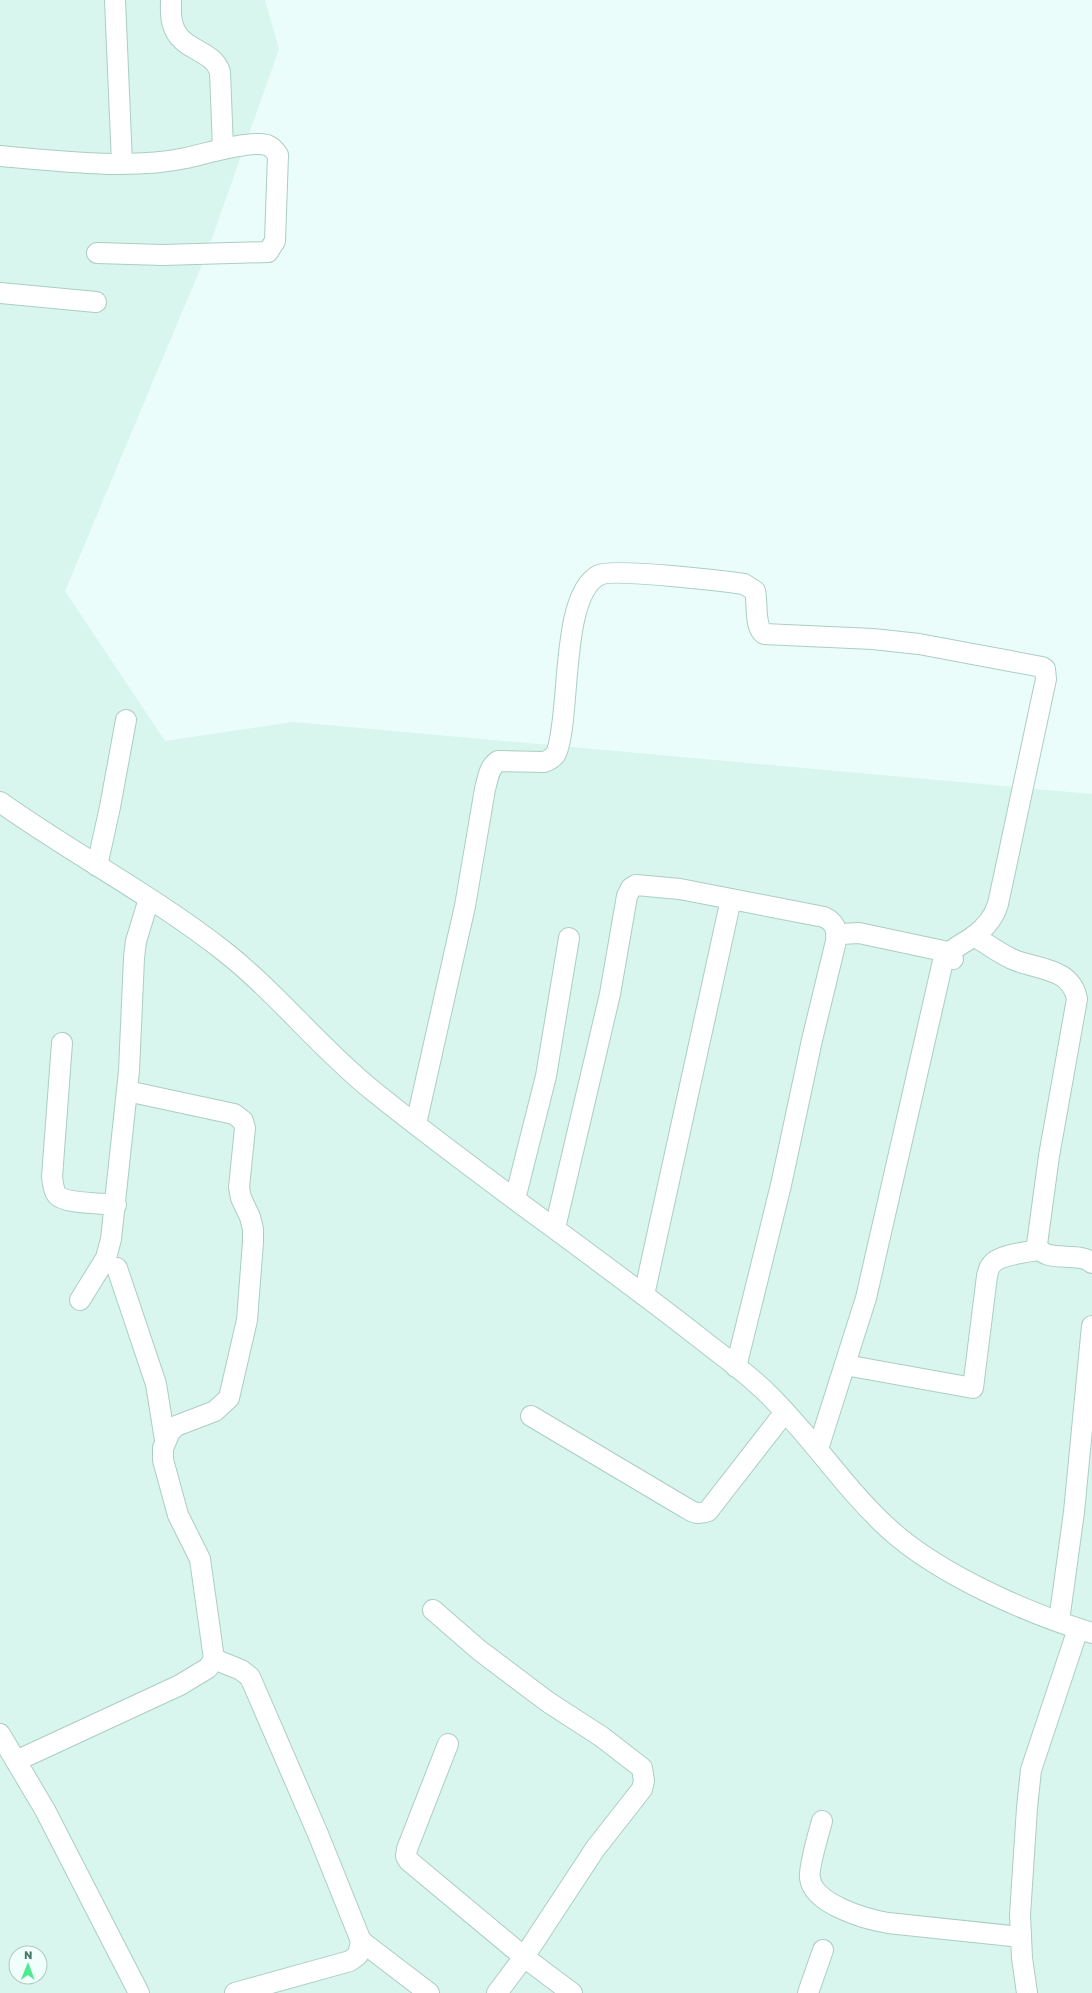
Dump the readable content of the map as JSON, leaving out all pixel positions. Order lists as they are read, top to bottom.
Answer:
{
  "north": "top"
}
